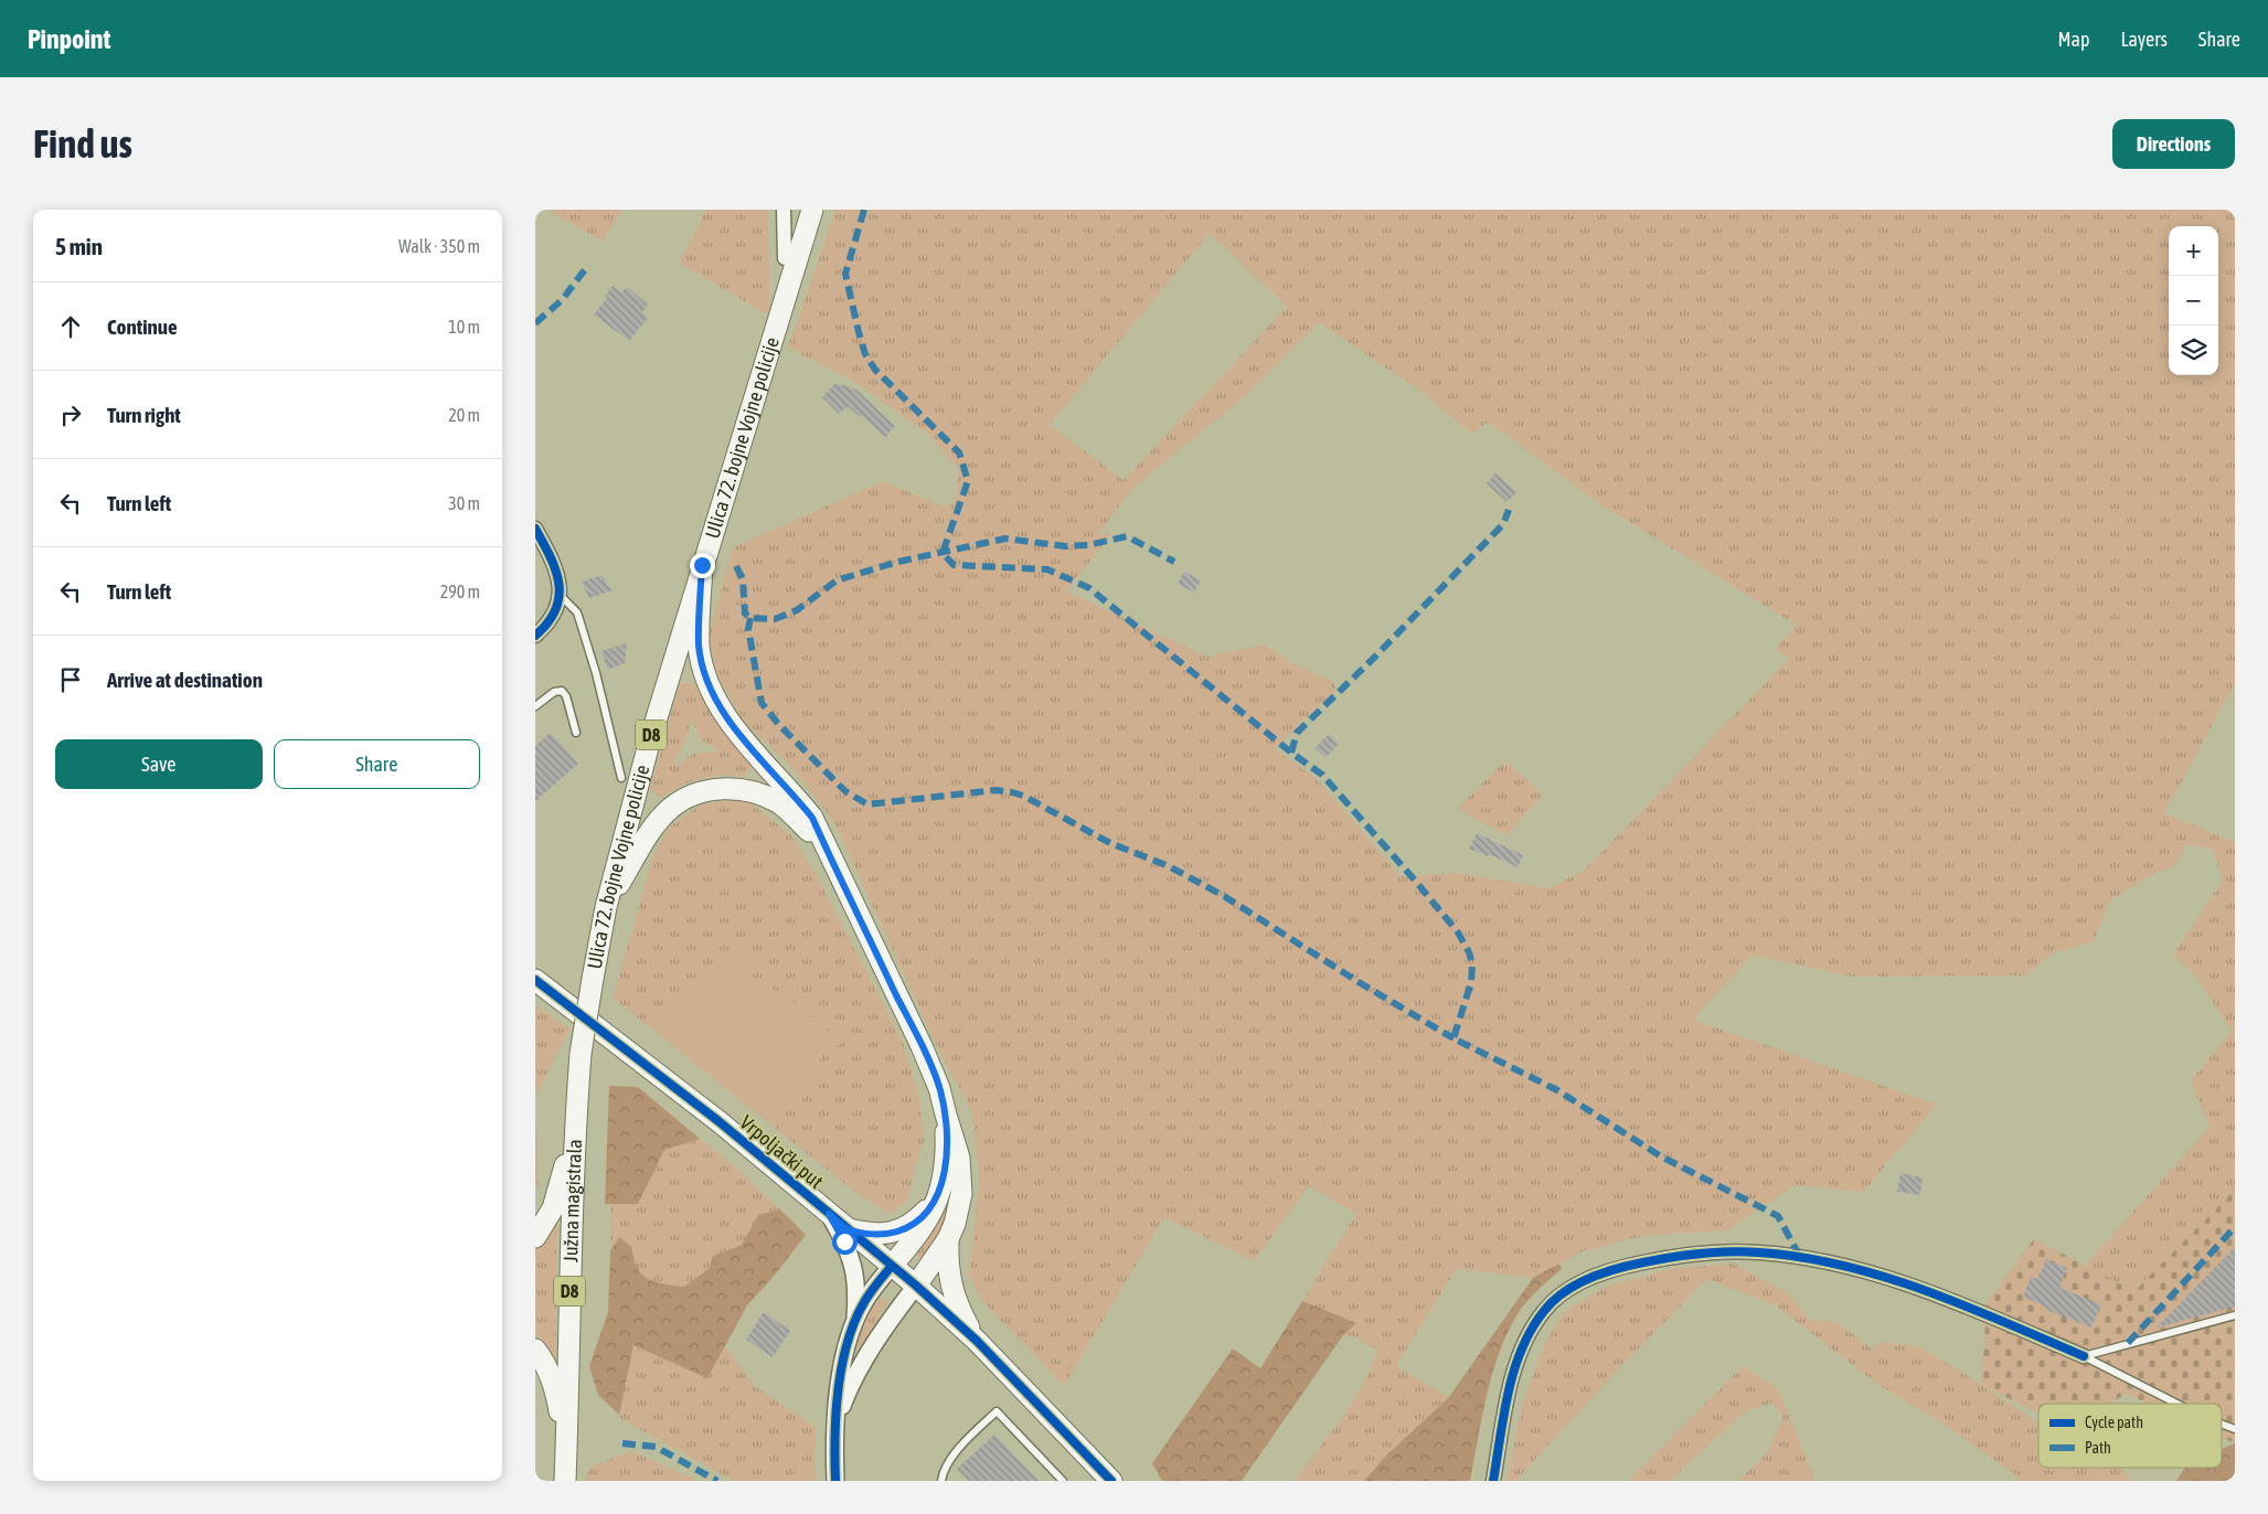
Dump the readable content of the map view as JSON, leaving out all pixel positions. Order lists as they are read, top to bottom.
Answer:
{
  "streets": {
    "main road": [
      "Ulica 72. bojne Vojne policije",
      "D8",
      "Vrpoljački put",
      "Južna magistrala"
    ]
  },
  "crossings": [
    ["Ulica 72. bojne Vojne policije", "Južna magistrala"]
  ],
  "legend": ["Cycle path", "Path"],
  "page": {
    "header": "Pinpoint",
    "nav": ["Map", "Layers", "Share"],
    "buttons": [
      "Directions",
      ["Save", "Share"]
    ],
    "title": "Find us",
    "heading": ["5 min", "Walk · 350 m"],
    "map_buttons": ["+", "−"],
    "list": [
      ["Continue", "10 m"],
      ["Turn right", "20 m"],
      ["Turn left", "30 m"],
      ["Turn left", "290 m"],
      "Arrive at destination"
    ]
  }
}
